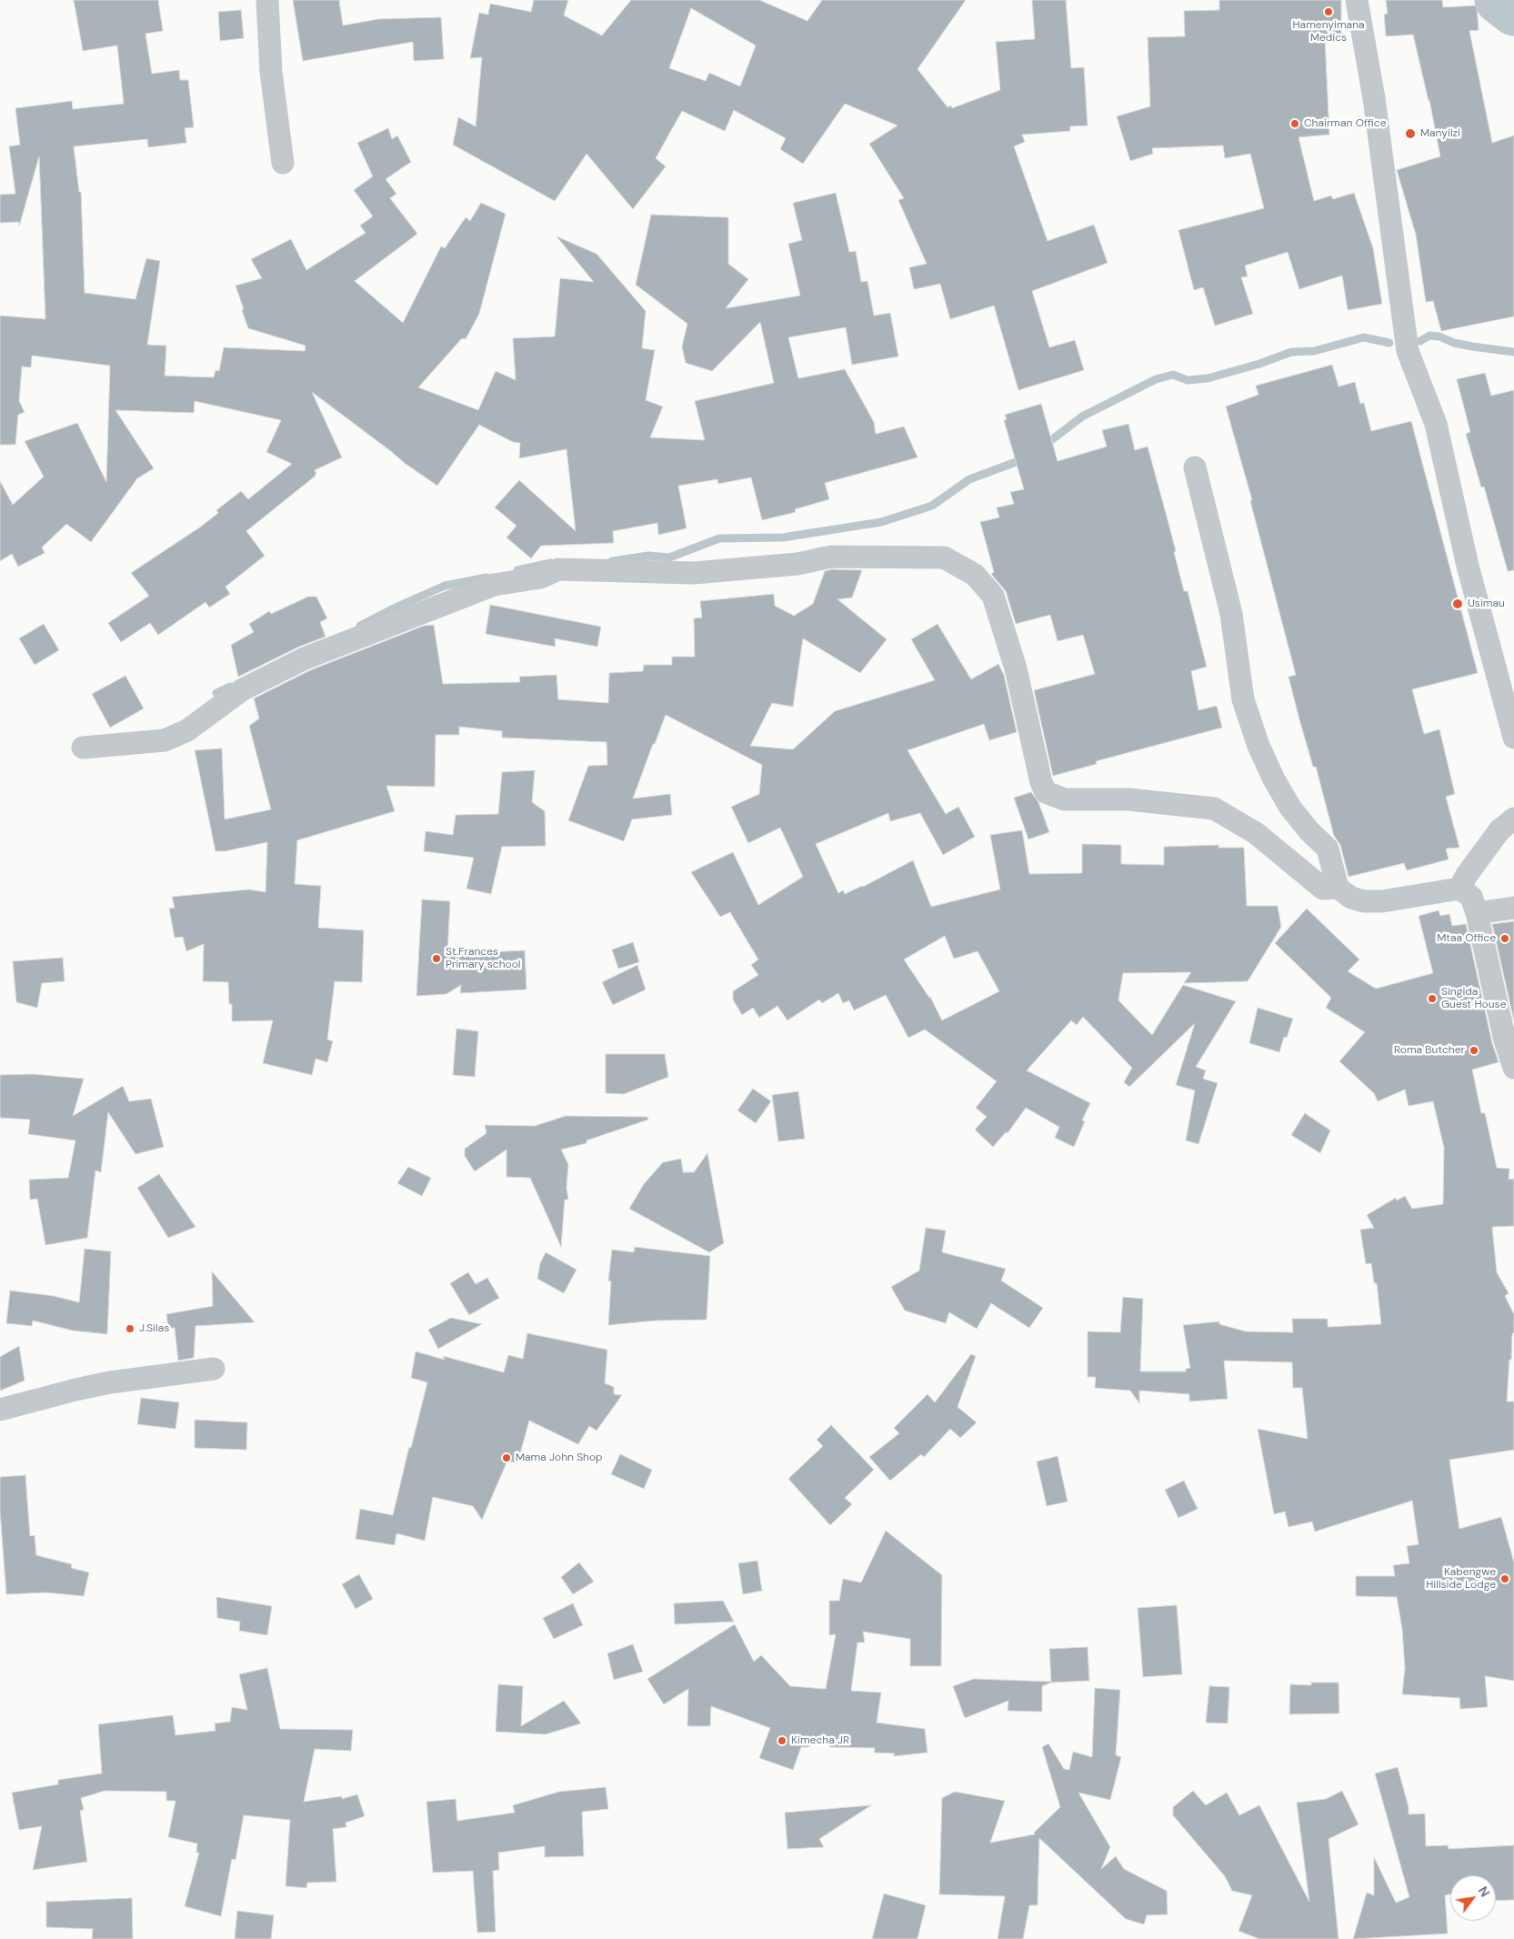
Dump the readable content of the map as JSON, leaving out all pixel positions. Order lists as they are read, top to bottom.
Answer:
{
  "places": [
    "Hamenyimana Medics",
    "Chairman Office",
    "Manyilzi",
    "Usimau",
    "Mtaa Office",
    "St.Frances Primary school",
    "Singida Guest House",
    "Roma Butcher",
    "J.Silas",
    "Mama John Shop",
    "Kabengwe Hillside Lodge",
    "Kimecha JR"
  ],
  "north": "top right"
}
